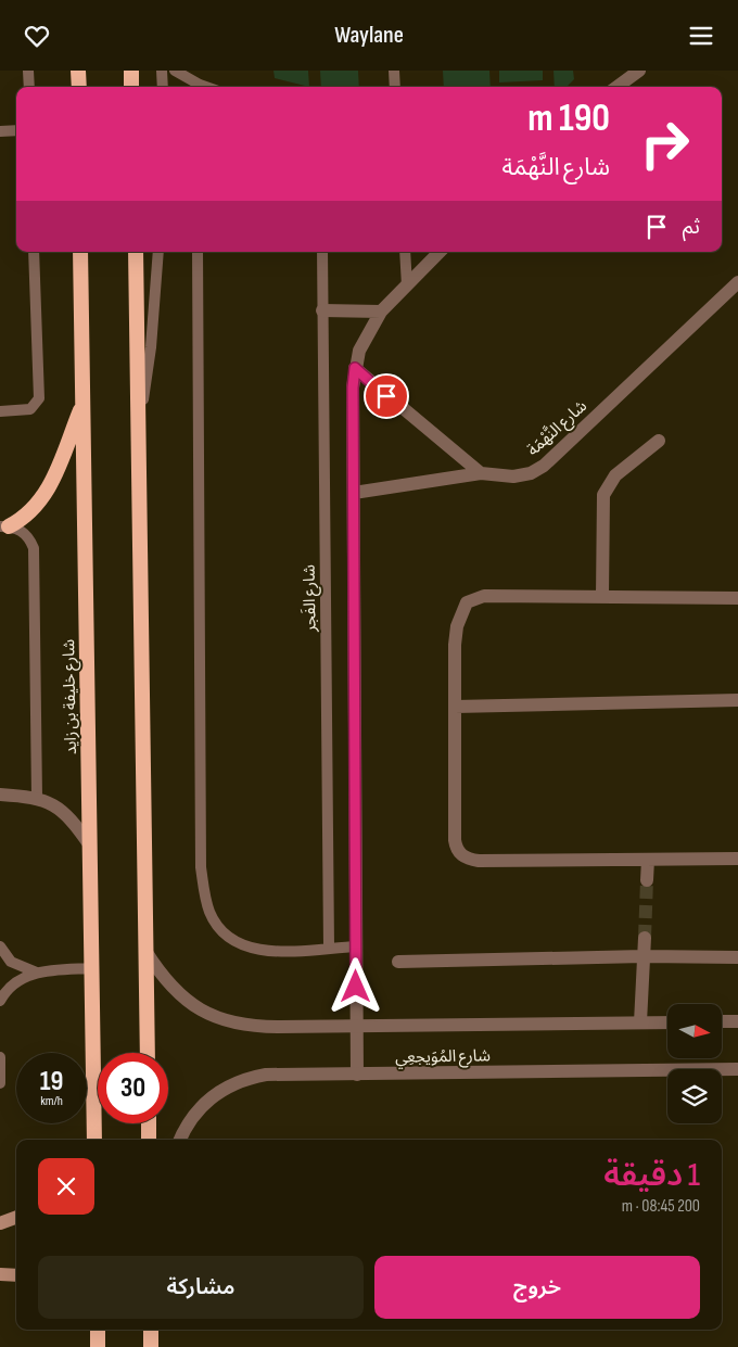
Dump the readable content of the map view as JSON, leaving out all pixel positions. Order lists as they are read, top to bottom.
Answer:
{
  "streets": {
    "highway": ["شارع خليفة بن زايد"],
    "street": ["شارع النَّهْمَة", "شارع المُوَيجعِي"],
    "lane": ["شارع الفَجر"]
  },
  "north": "right",
  "page": {
    "header": "Waylane",
    "turn": ["190 m", "شارع النَّهْمَة"],
    "then": "ثم",
    "speed": "19 km/h",
    "limit": "30",
    "heading": ["1 دقيقة", "200 m · 08:45"],
    "buttons": ["خروج", "مشاركة"]
  }
}
